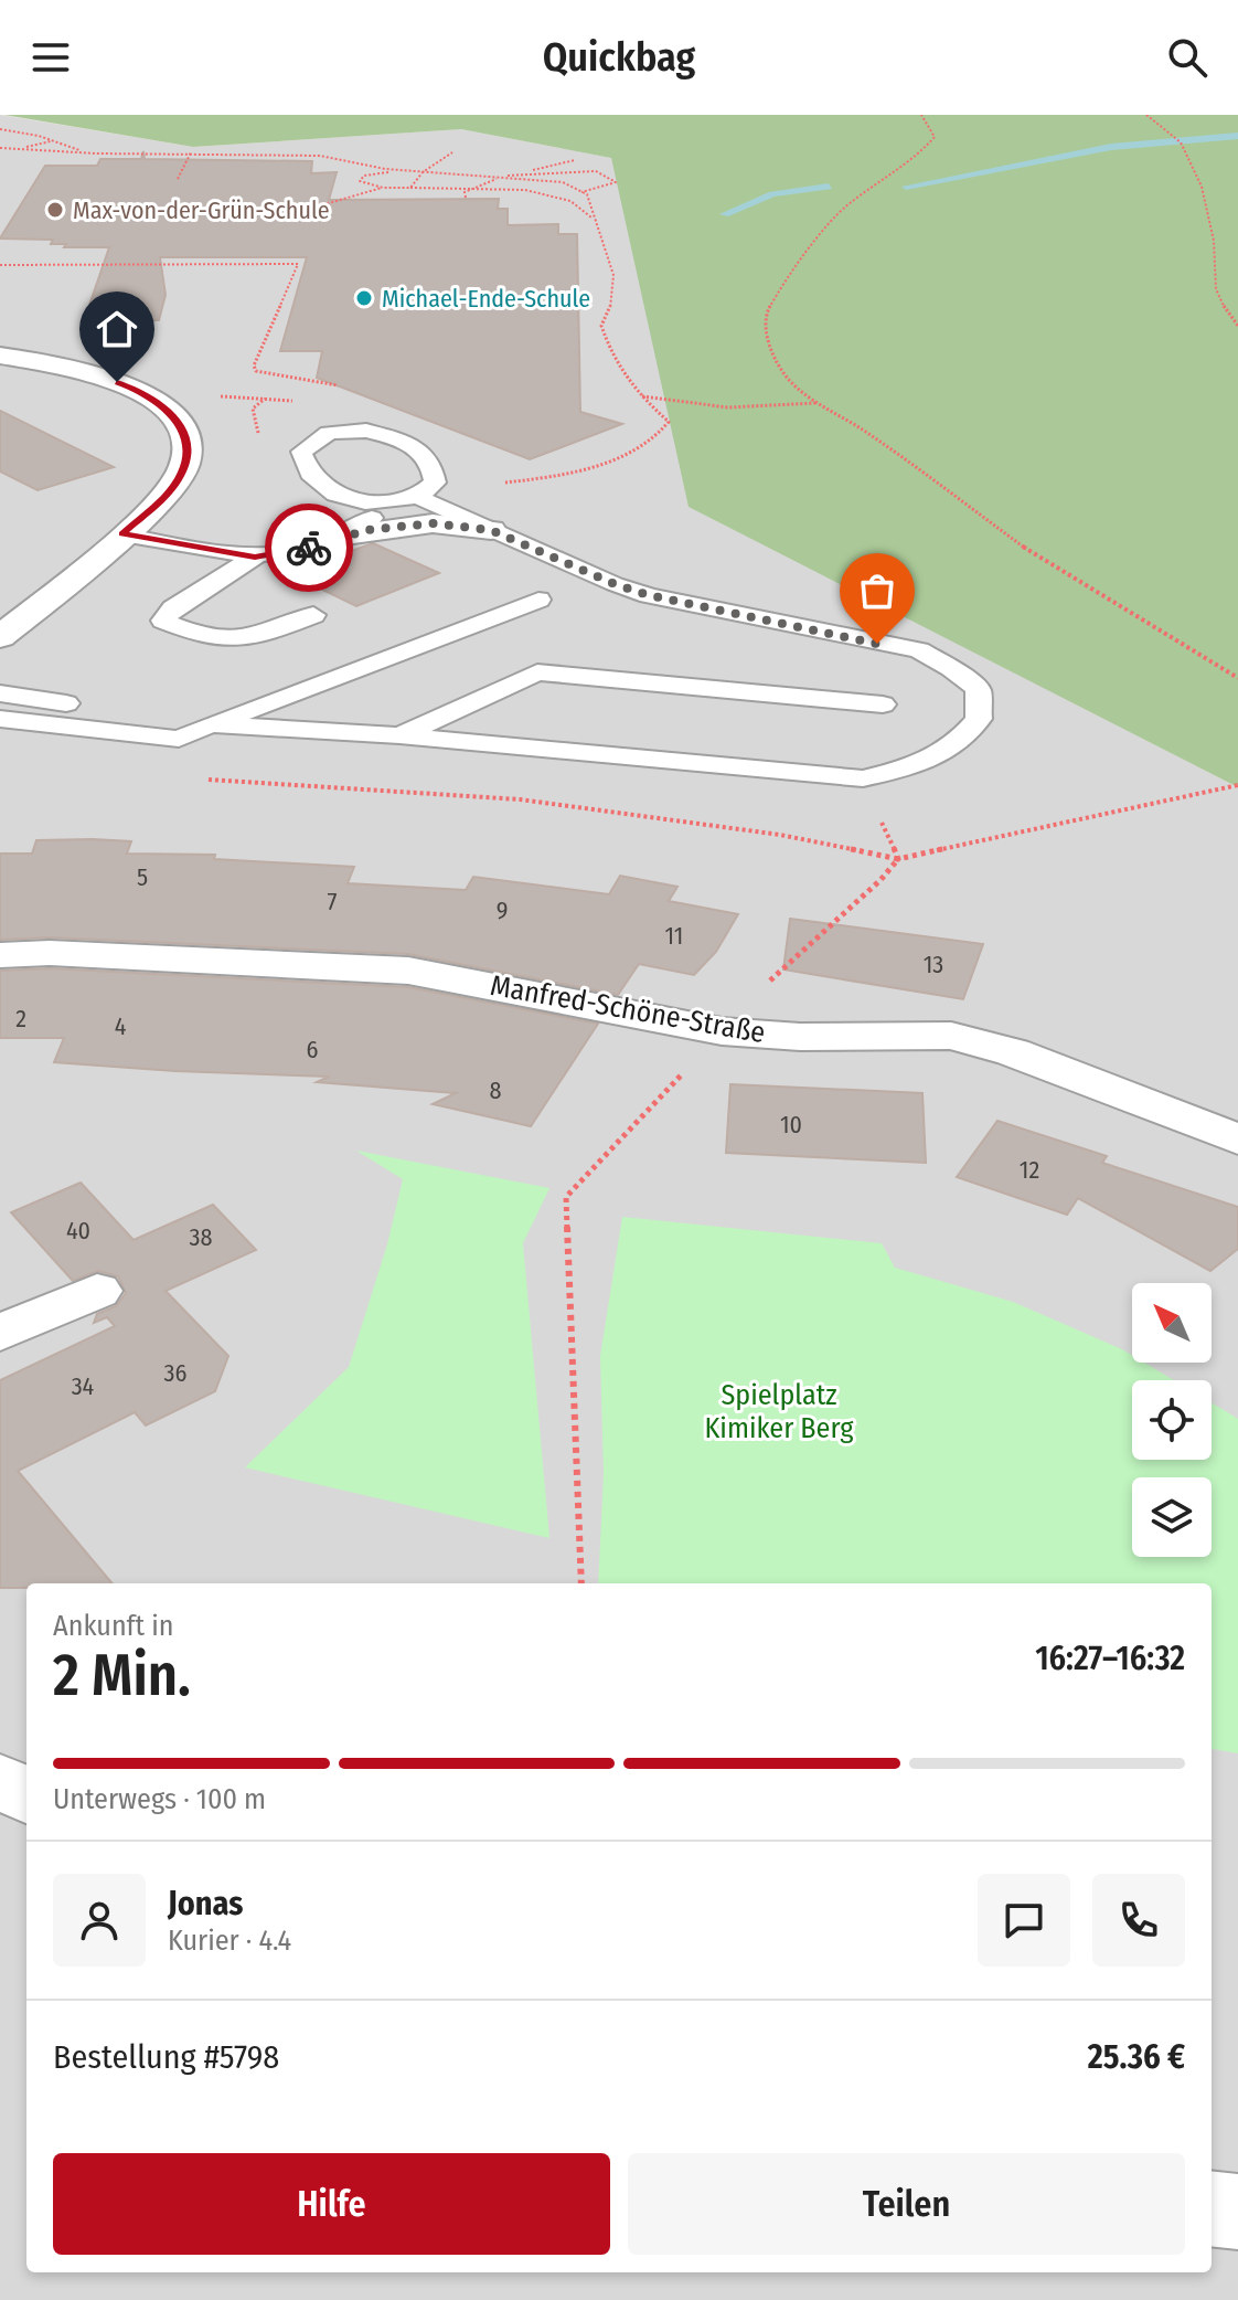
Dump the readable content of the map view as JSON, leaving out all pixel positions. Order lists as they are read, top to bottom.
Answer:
{
  "streets": {
    "street": ["Manfred-Schöne-Straße"]
  },
  "parks": ["Spielplatz Kimiker Berg"],
  "places": ["Max-von-der-Grün-Schule", "Michael-Ende-Schule"],
  "house_numbers": [
    "5",
    "7",
    "9",
    "11",
    "13",
    "2",
    "4",
    "6",
    "8",
    "10",
    "12",
    "40",
    "38",
    "36",
    "34"
  ],
  "north": "top left",
  "page": {
    "header": "Quickbag",
    "heading": ["2 Min.", "Ankunft in", "16:27–16:32"],
    "panel": [
      "Jonas",
      "Kurier · 4.4",
      "Bestellung #5798",
      "25.36 €"
    ],
    "bar": "Unterwegs · 100 m",
    "buttons": ["Hilfe", "Teilen"]
  }
}
